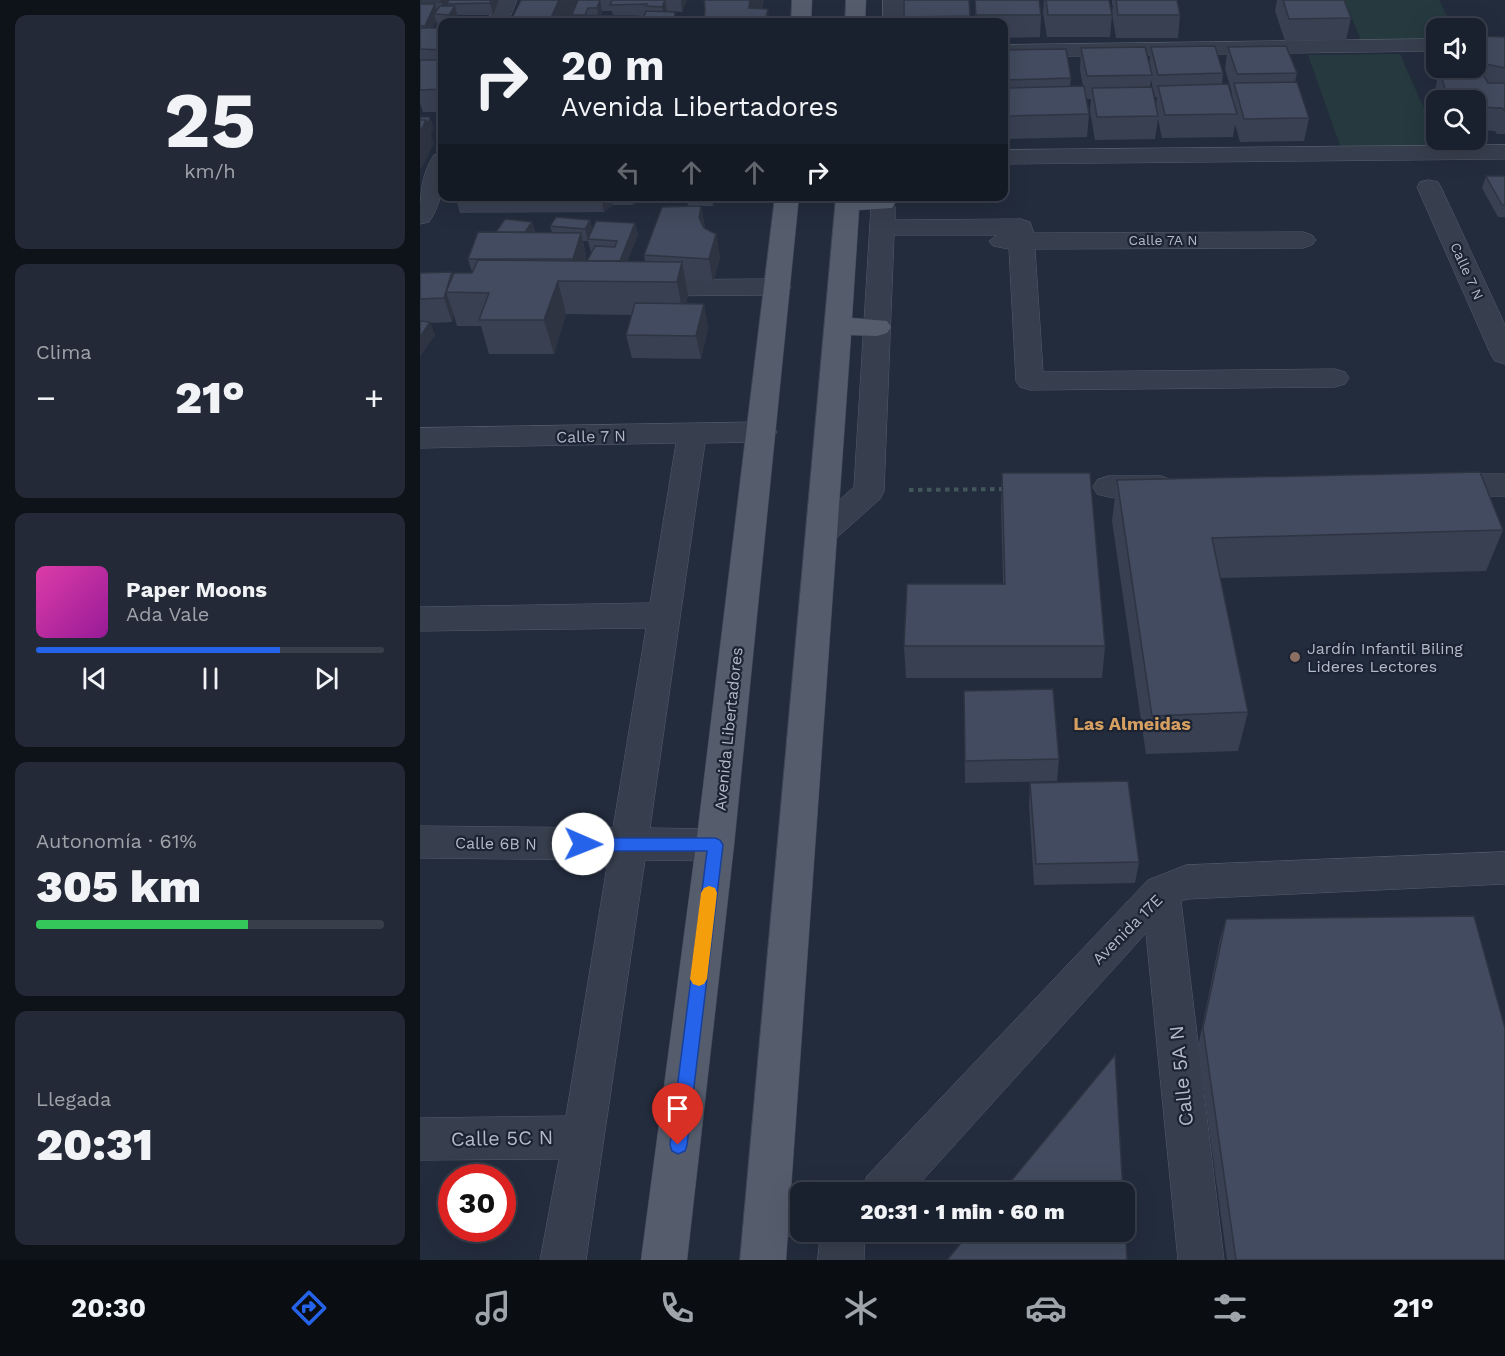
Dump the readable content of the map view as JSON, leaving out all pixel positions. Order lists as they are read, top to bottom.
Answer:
{
  "streets": {
    "main road": ["Avenida Libertadores"],
    "street": [
      "Calle 7A N",
      "Calle 7 N",
      "Calle 6B N",
      "Avenida 17E",
      "Calle 5A N",
      "Calle 5C N"
    ]
  },
  "crossings": [
    ["Calle 7 N", "Avenida Libertadores"],
    ["Avenida Libertadores", "Calle 6B N"],
    ["Avenida 17E", "Calle 5A N"]
  ],
  "districts": ["Las Almeidas"],
  "places": ["Jardín Infantil Biling Lideres Lectores"],
  "page": {
    "tile": [
      ["25", "km/h"],
      "Clima",
      ["Autonomía · 61%", "305 km"],
      ["Llegada", "20:31"]
    ],
    "turn": ["20 m", "Avenida Libertadores"],
    "heat": ["−", "21°", "+"],
    "song": ["Paper Moons", "Ada Vale"],
    "limit": "30",
    "trip": "20:31 · 1 min · 60 m",
    "tabs": ["20:30", "21°"]
  }
}
